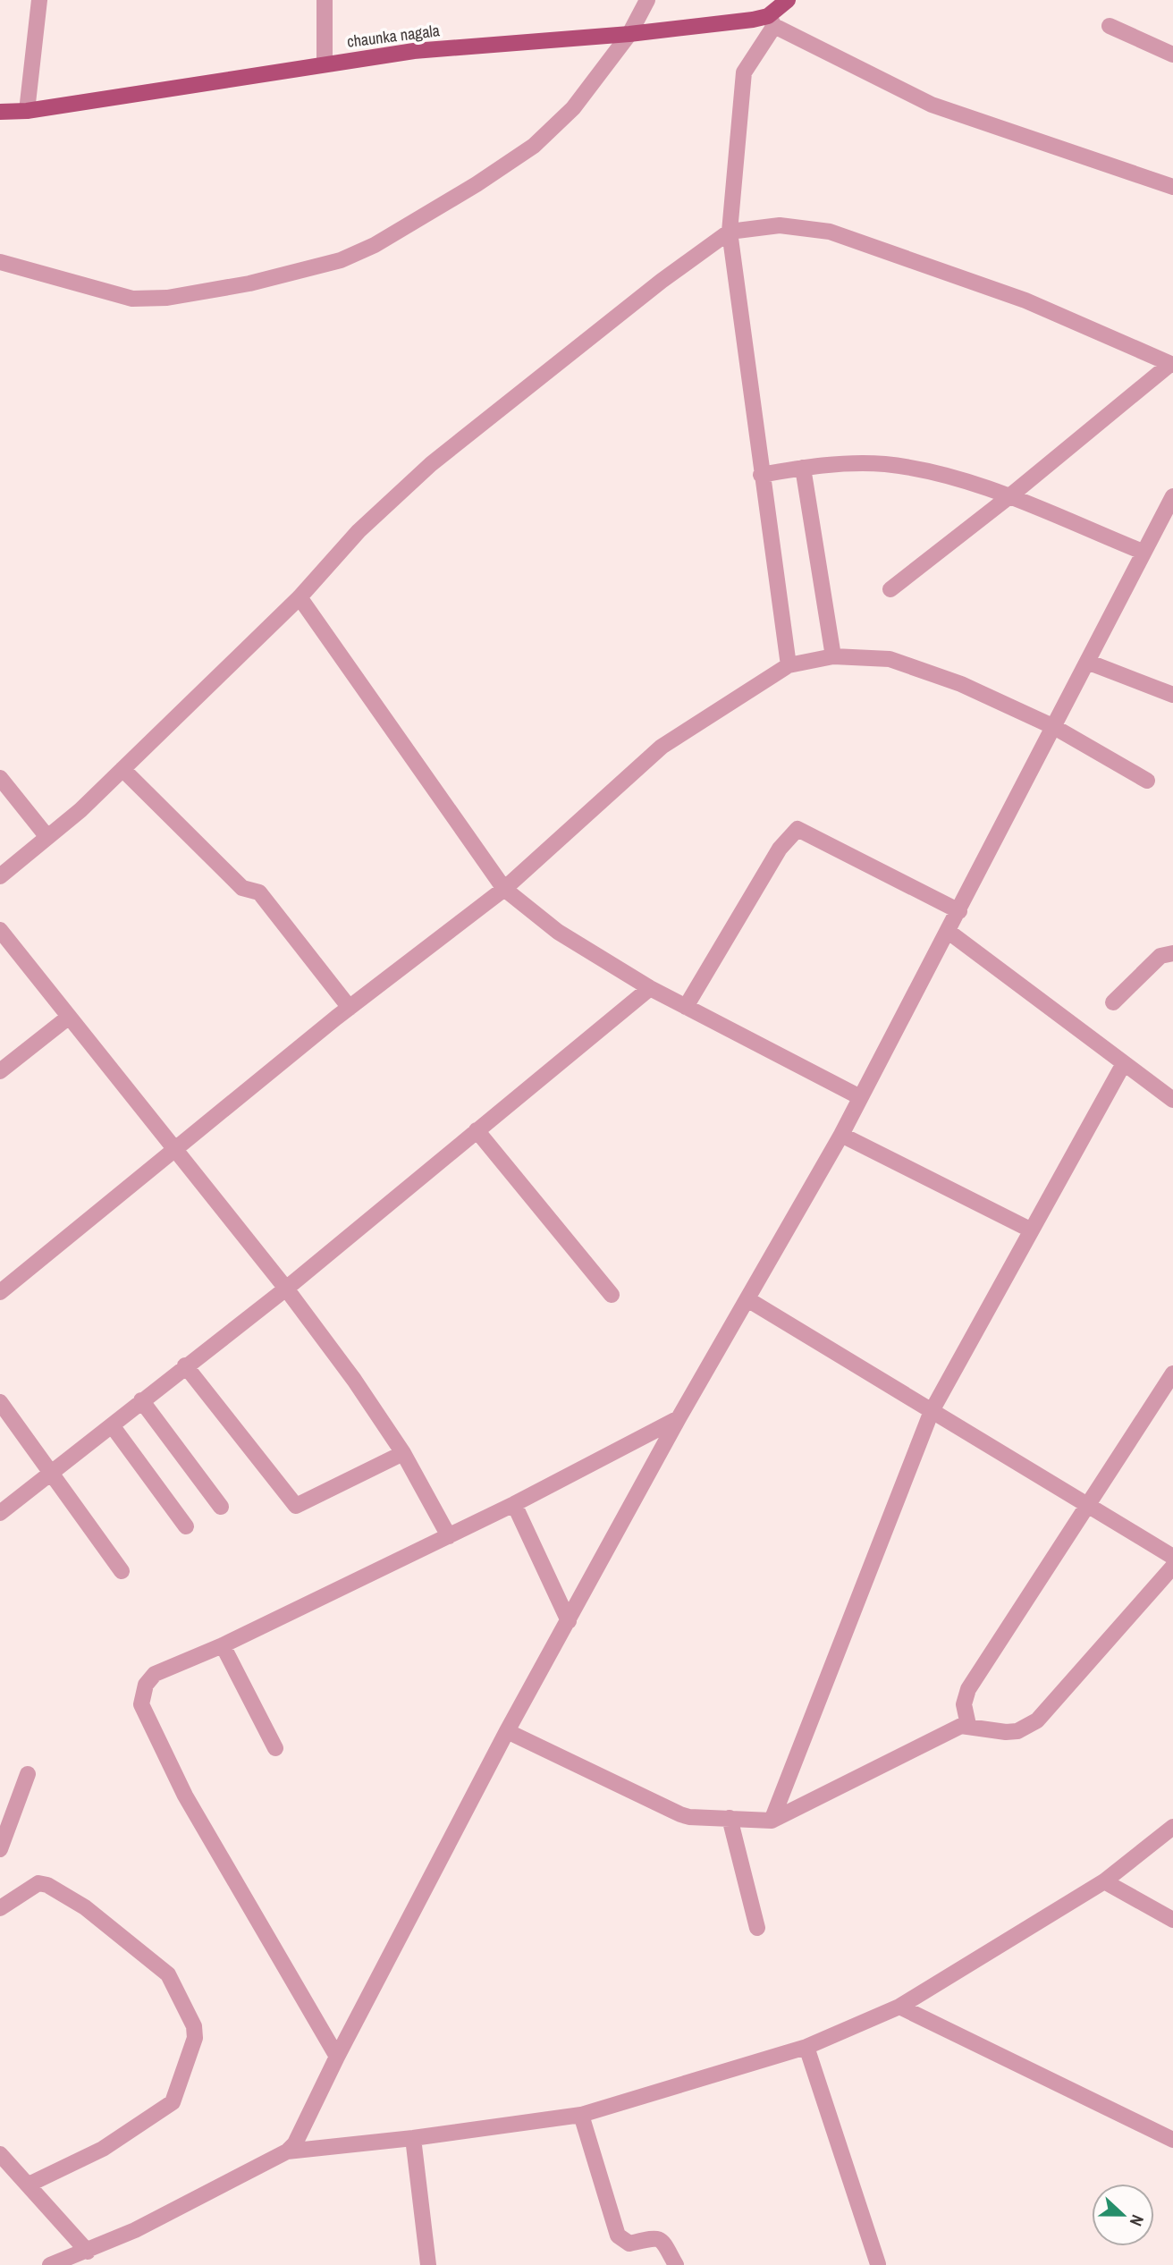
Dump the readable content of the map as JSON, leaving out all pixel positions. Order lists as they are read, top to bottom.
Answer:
{
  "streets": {
    "main road": ["chaunka nagala"]
  },
  "north": "right"
}
